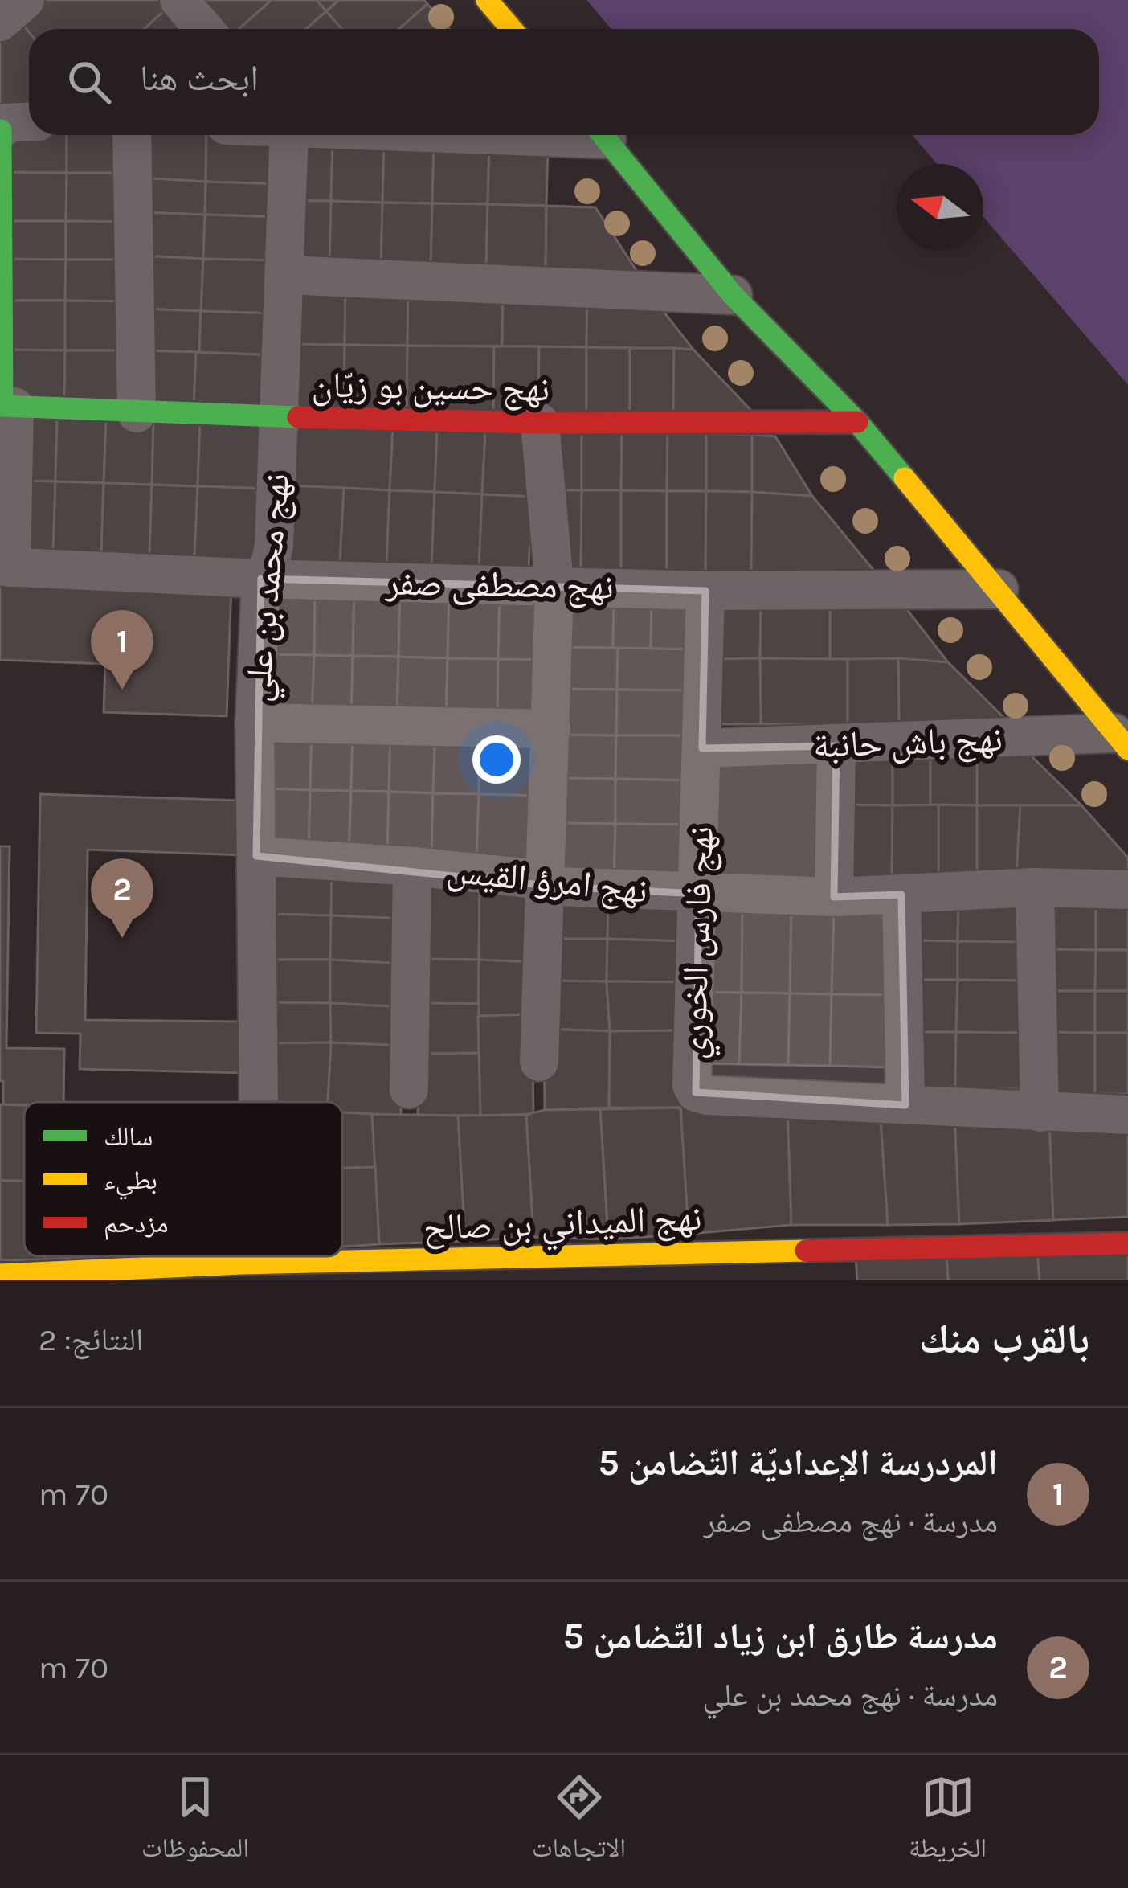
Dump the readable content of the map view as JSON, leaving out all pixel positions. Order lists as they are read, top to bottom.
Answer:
{
  "streets": {
    "street": [
      "نهج حسين بو زيّان",
      "نهج مصطفى صفر",
      "نهج محمد بن علي",
      "نهج باش حانبة",
      "نهج امرؤ القيس",
      "نهج فارس الخوري",
      "نهج الميداني بن صالح"
    ]
  },
  "crossings": [
    ["نهج حسين بو زيّان", "نهج محمد بن علي"],
    ["نهج مصطفى صفر", "نهج محمد بن علي"],
    ["نهج مصطفى صفر", "نهج فارس الخوري"],
    ["نهج محمد بن علي", "نهج امرؤ القيس"],
    ["نهج باش حانبة", "نهج فارس الخوري"],
    ["نهج امرؤ القيس", "نهج فارس الخوري"]
  ],
  "legend": ["سالك", "بطيء", "مزدحم"],
  "north": "left",
  "page": {
    "search": "ابحث هنا",
    "pins": ["1", "2"],
    "heading": ["بالقرب منك", "النتائج: 2"],
    "list": [
      {
        "mark": "1",
        "name": "المردرسة الإعداديّة التّضامن 5",
        "note": "مدرسة · نهج مصطفى صفر",
        "value": "70 m"
      },
      {
        "mark": "2",
        "name": "مدرسة طارق ابن زياد التّضامن 5",
        "note": "مدرسة · نهج محمد بن علي",
        "value": "70 m"
      }
    ],
    "nav": ["الخريطة", "الاتجاهات", "المحفوظات"]
  }
}
